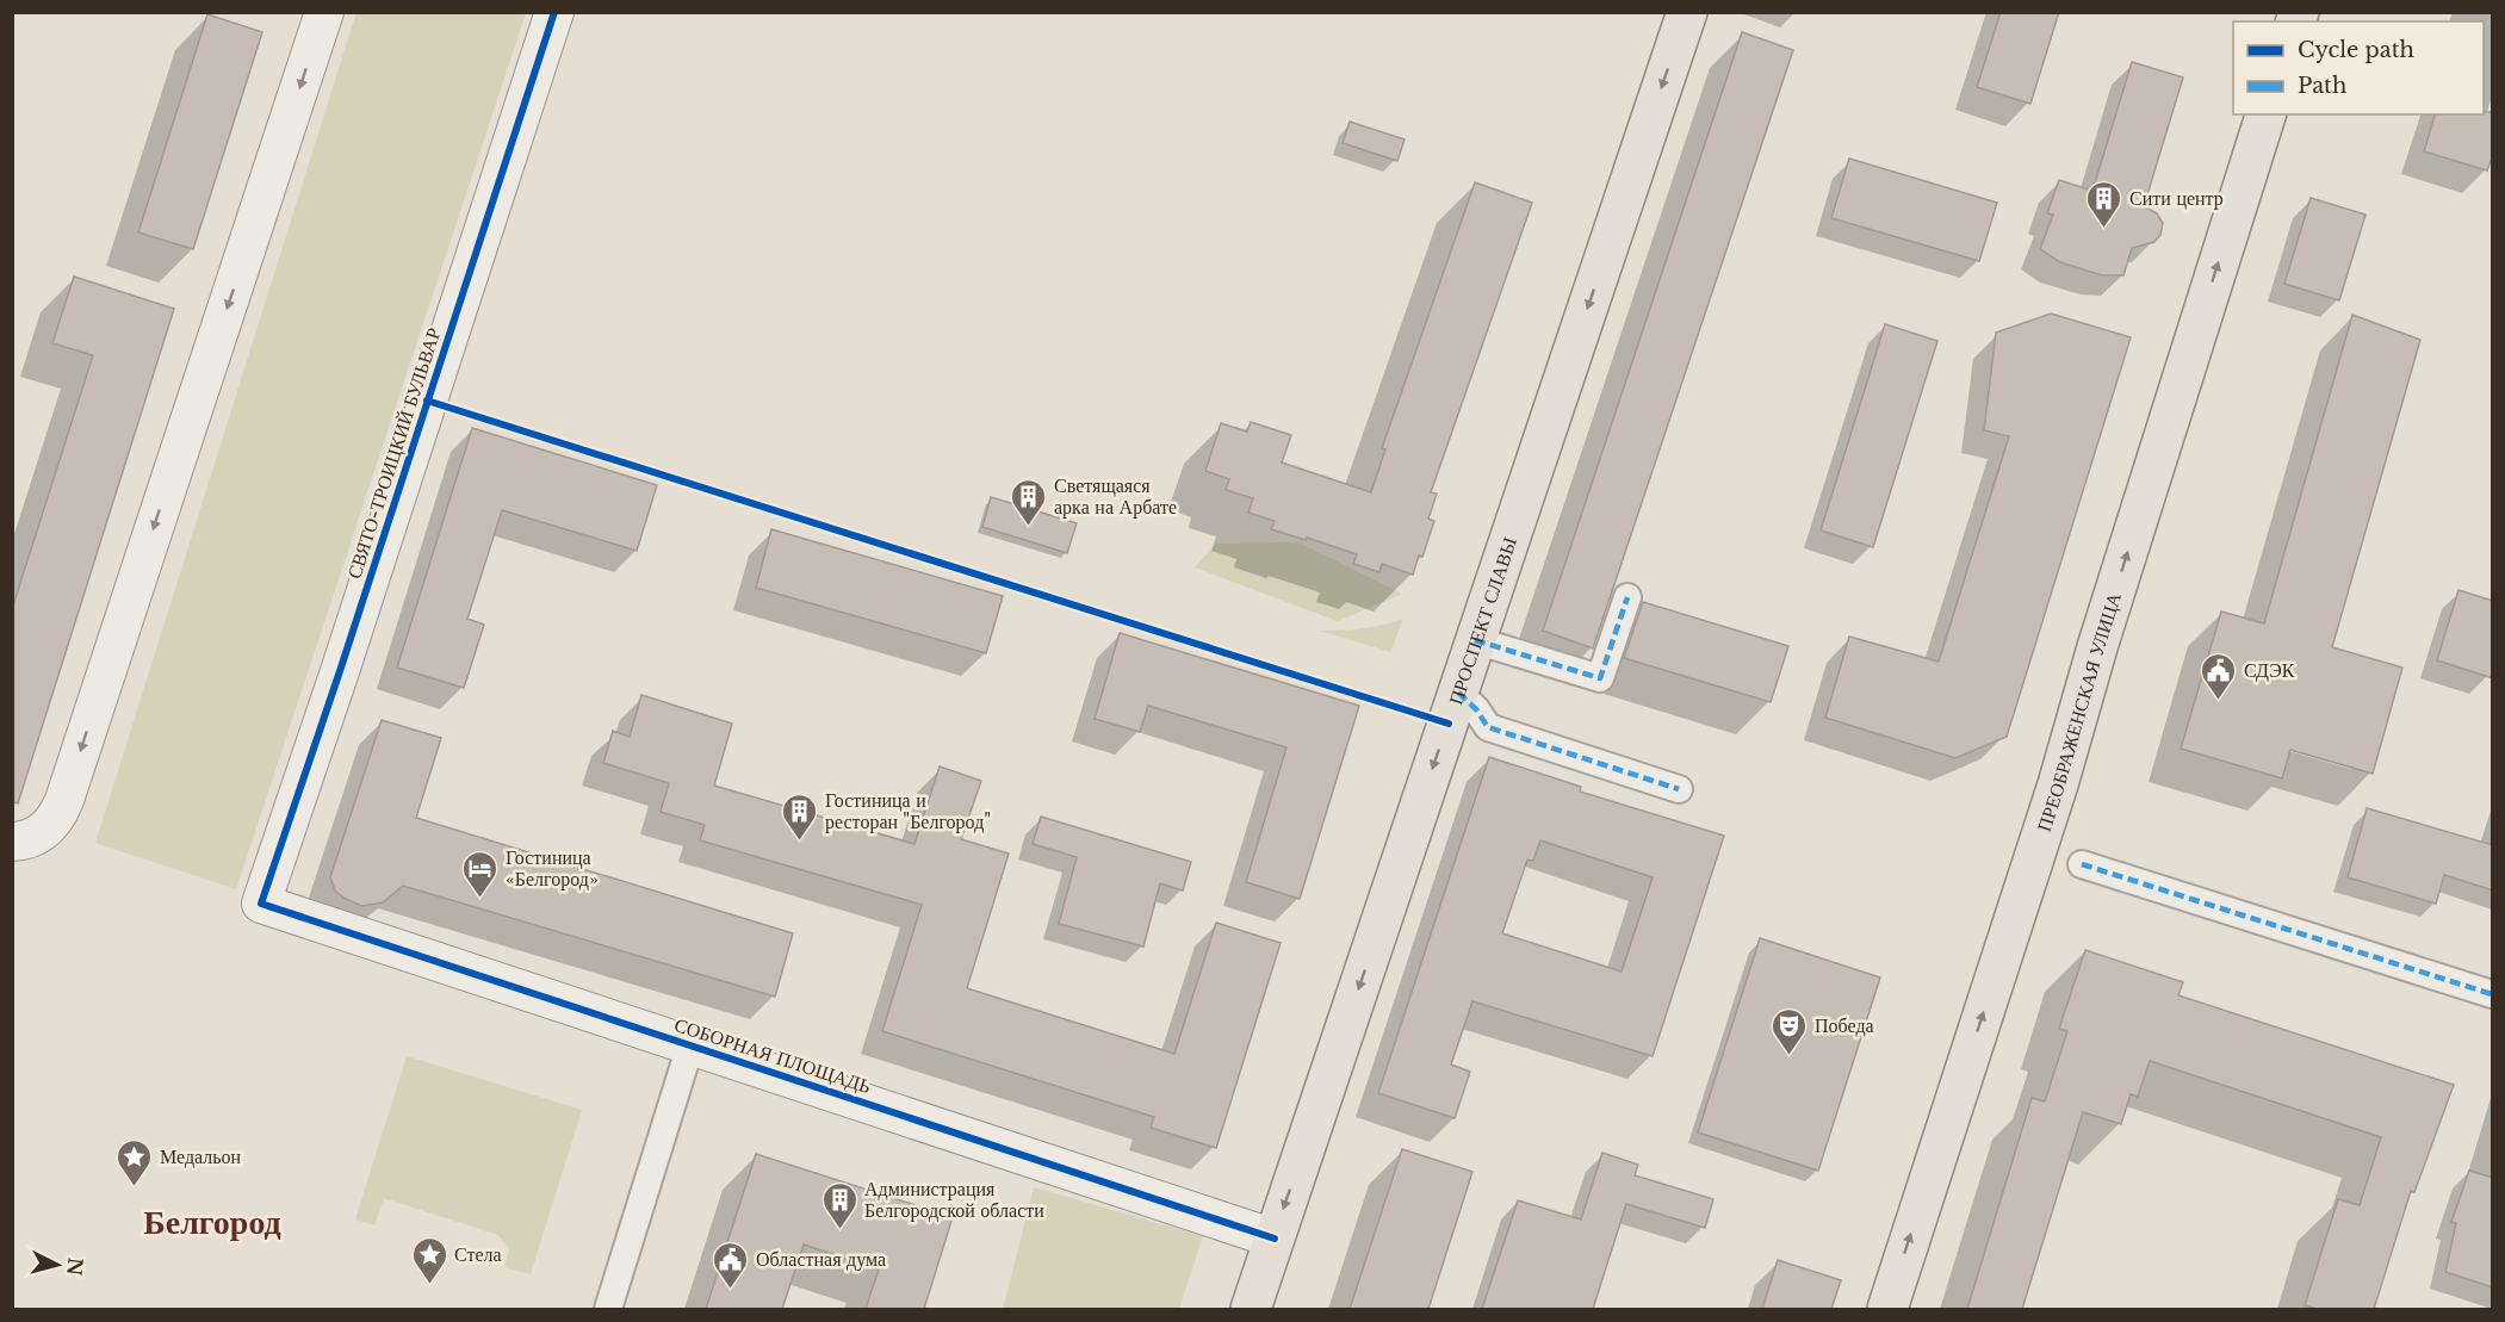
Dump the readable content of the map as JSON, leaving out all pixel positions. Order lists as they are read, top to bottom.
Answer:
{
  "streets": {
    "main road": ["ПРОСПЕКТ СЛАВЫ", "ПРЕОБРАЖЕНСКАЯ УЛИЦА"],
    "street": ["СВЯТО-ТРОИЦКИЙ БУЛЬВАР", "СОБОРНАЯ ПЛОЩАДЬ"]
  },
  "crossings": [
    ["СВЯТО-ТРОИЦКИЙ БУЛЬВАР", "СОБОРНАЯ ПЛОЩАДЬ"],
    ["ПРОСПЕКТ СЛАВЫ", "СОБОРНАЯ ПЛОЩАДЬ"]
  ],
  "one_way": ["ПРОСПЕКТ СЛАВЫ", "ПРЕОБРАЖЕНСКАЯ УЛИЦА"],
  "districts": ["Белгород"],
  "places": {
    "building": [
      "Сити центр",
      "Светящаяся арка на Арбате",
      "Гостиница и ресторан \"Белгород\"",
      "Администрация Белгородской области"
    ],
    "public building": ["СДЭК", "Областная дума"],
    "hotel": ["Гостиница «Белгород»"],
    "theatre": ["Победа"],
    "place": ["Медальон", "Стела"]
  },
  "legend": ["Cycle path", "Path"],
  "north": "right"
}
